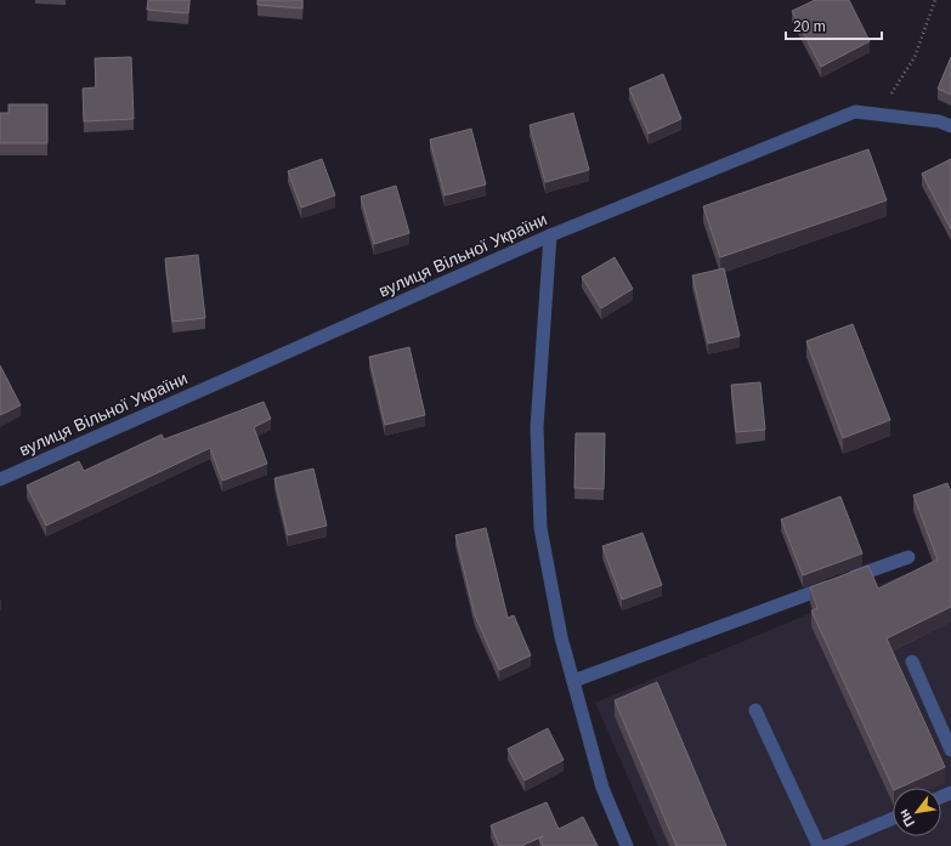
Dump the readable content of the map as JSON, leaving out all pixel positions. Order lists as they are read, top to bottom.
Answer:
{
  "streets": {
    "street": ["вулиця Вільної України"]
  },
  "scale_bar": "20 m",
  "north": "bottom left"
}
